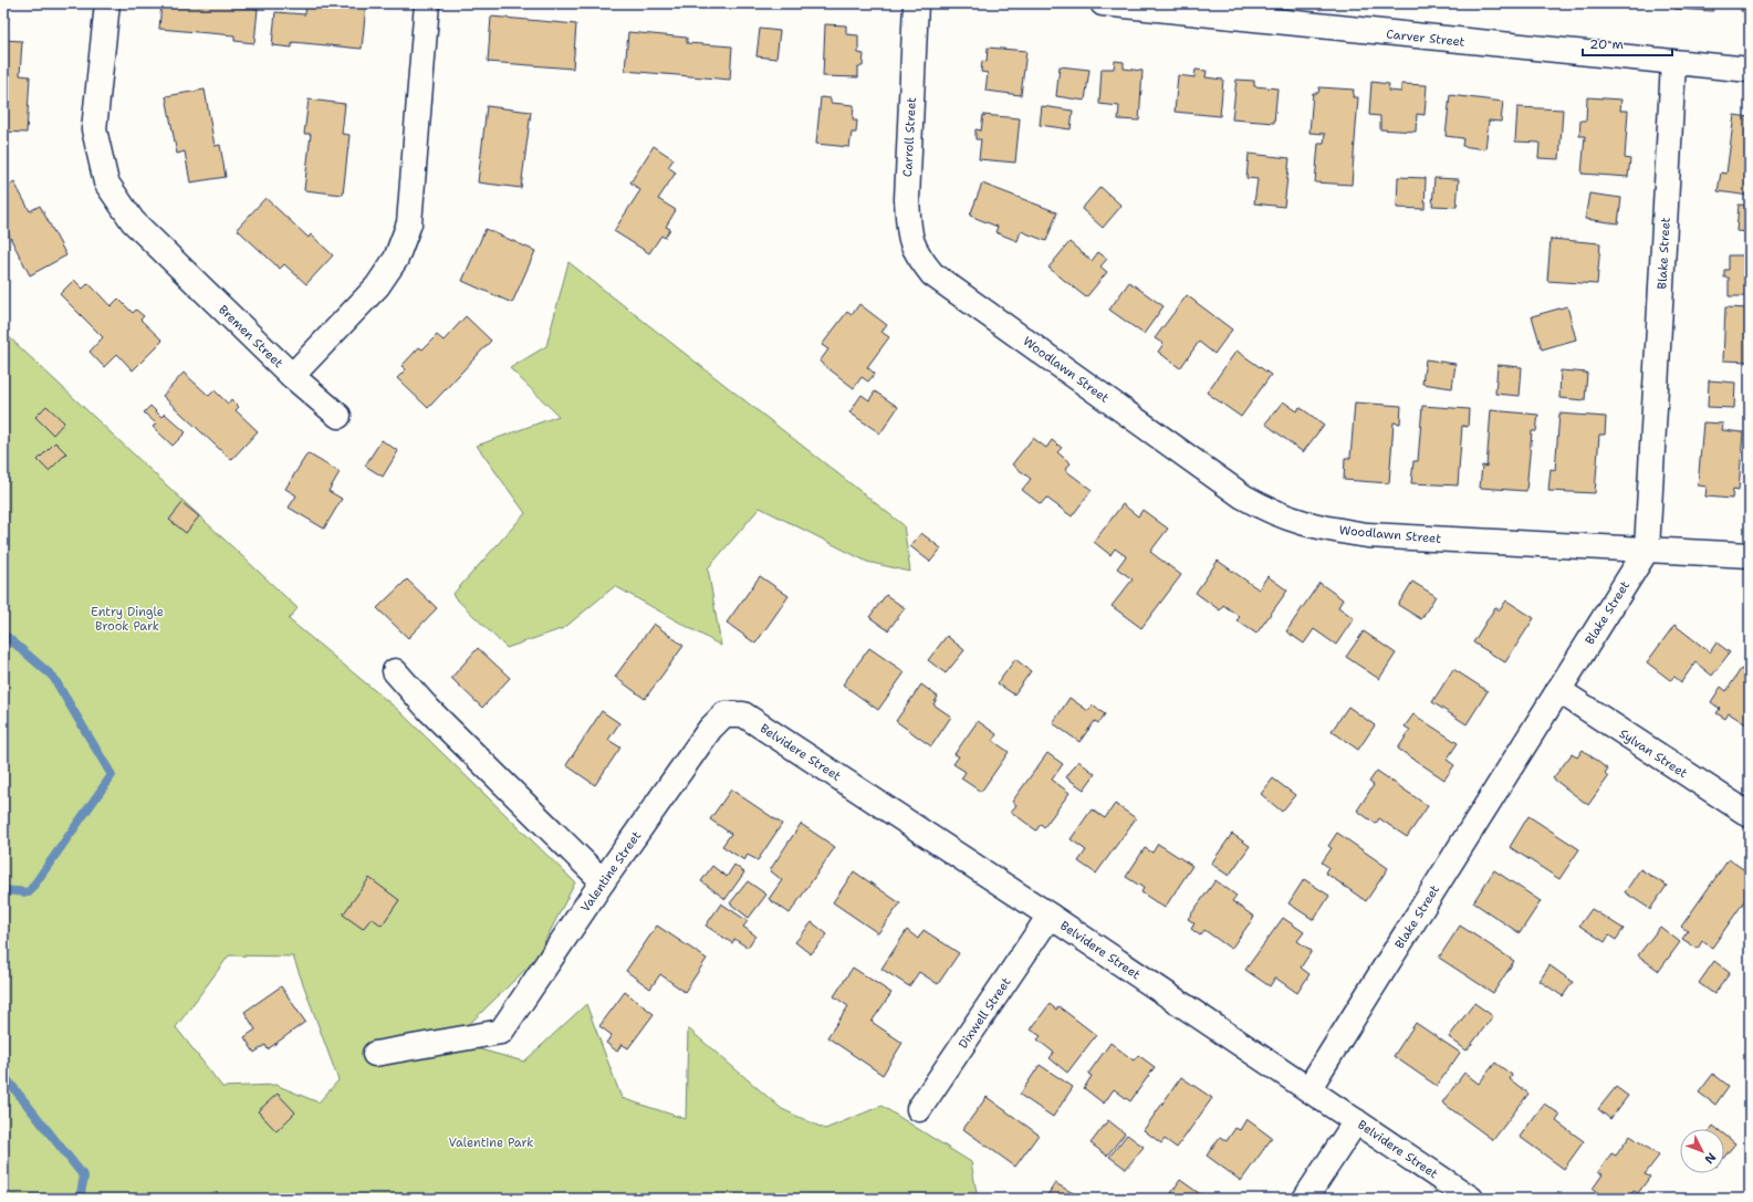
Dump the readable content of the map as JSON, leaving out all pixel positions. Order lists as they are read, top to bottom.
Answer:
{
  "streets": {
    "street": [
      "Carver Street",
      "Carroll Street",
      "Blake Street",
      "Bremen Street",
      "Woodlawn Street",
      "Belvidere Street",
      "Sylvan Street",
      "Valentine Street",
      "Dixwell Street"
    ]
  },
  "crossings": [
    ["Carver Street", "Blake Street"],
    ["Carroll Street", "Woodlawn Street"],
    ["Blake Street", "Woodlawn Street"],
    ["Blake Street", "Belvidere Street"],
    ["Blake Street", "Sylvan Street"],
    ["Belvidere Street", "Valentine Street"],
    ["Belvidere Street", "Dixwell Street"]
  ],
  "parks": ["Entry Dingle Brook Park", "Valentine Park"],
  "scale_bar": "20 m",
  "north": "bottom right"
}
